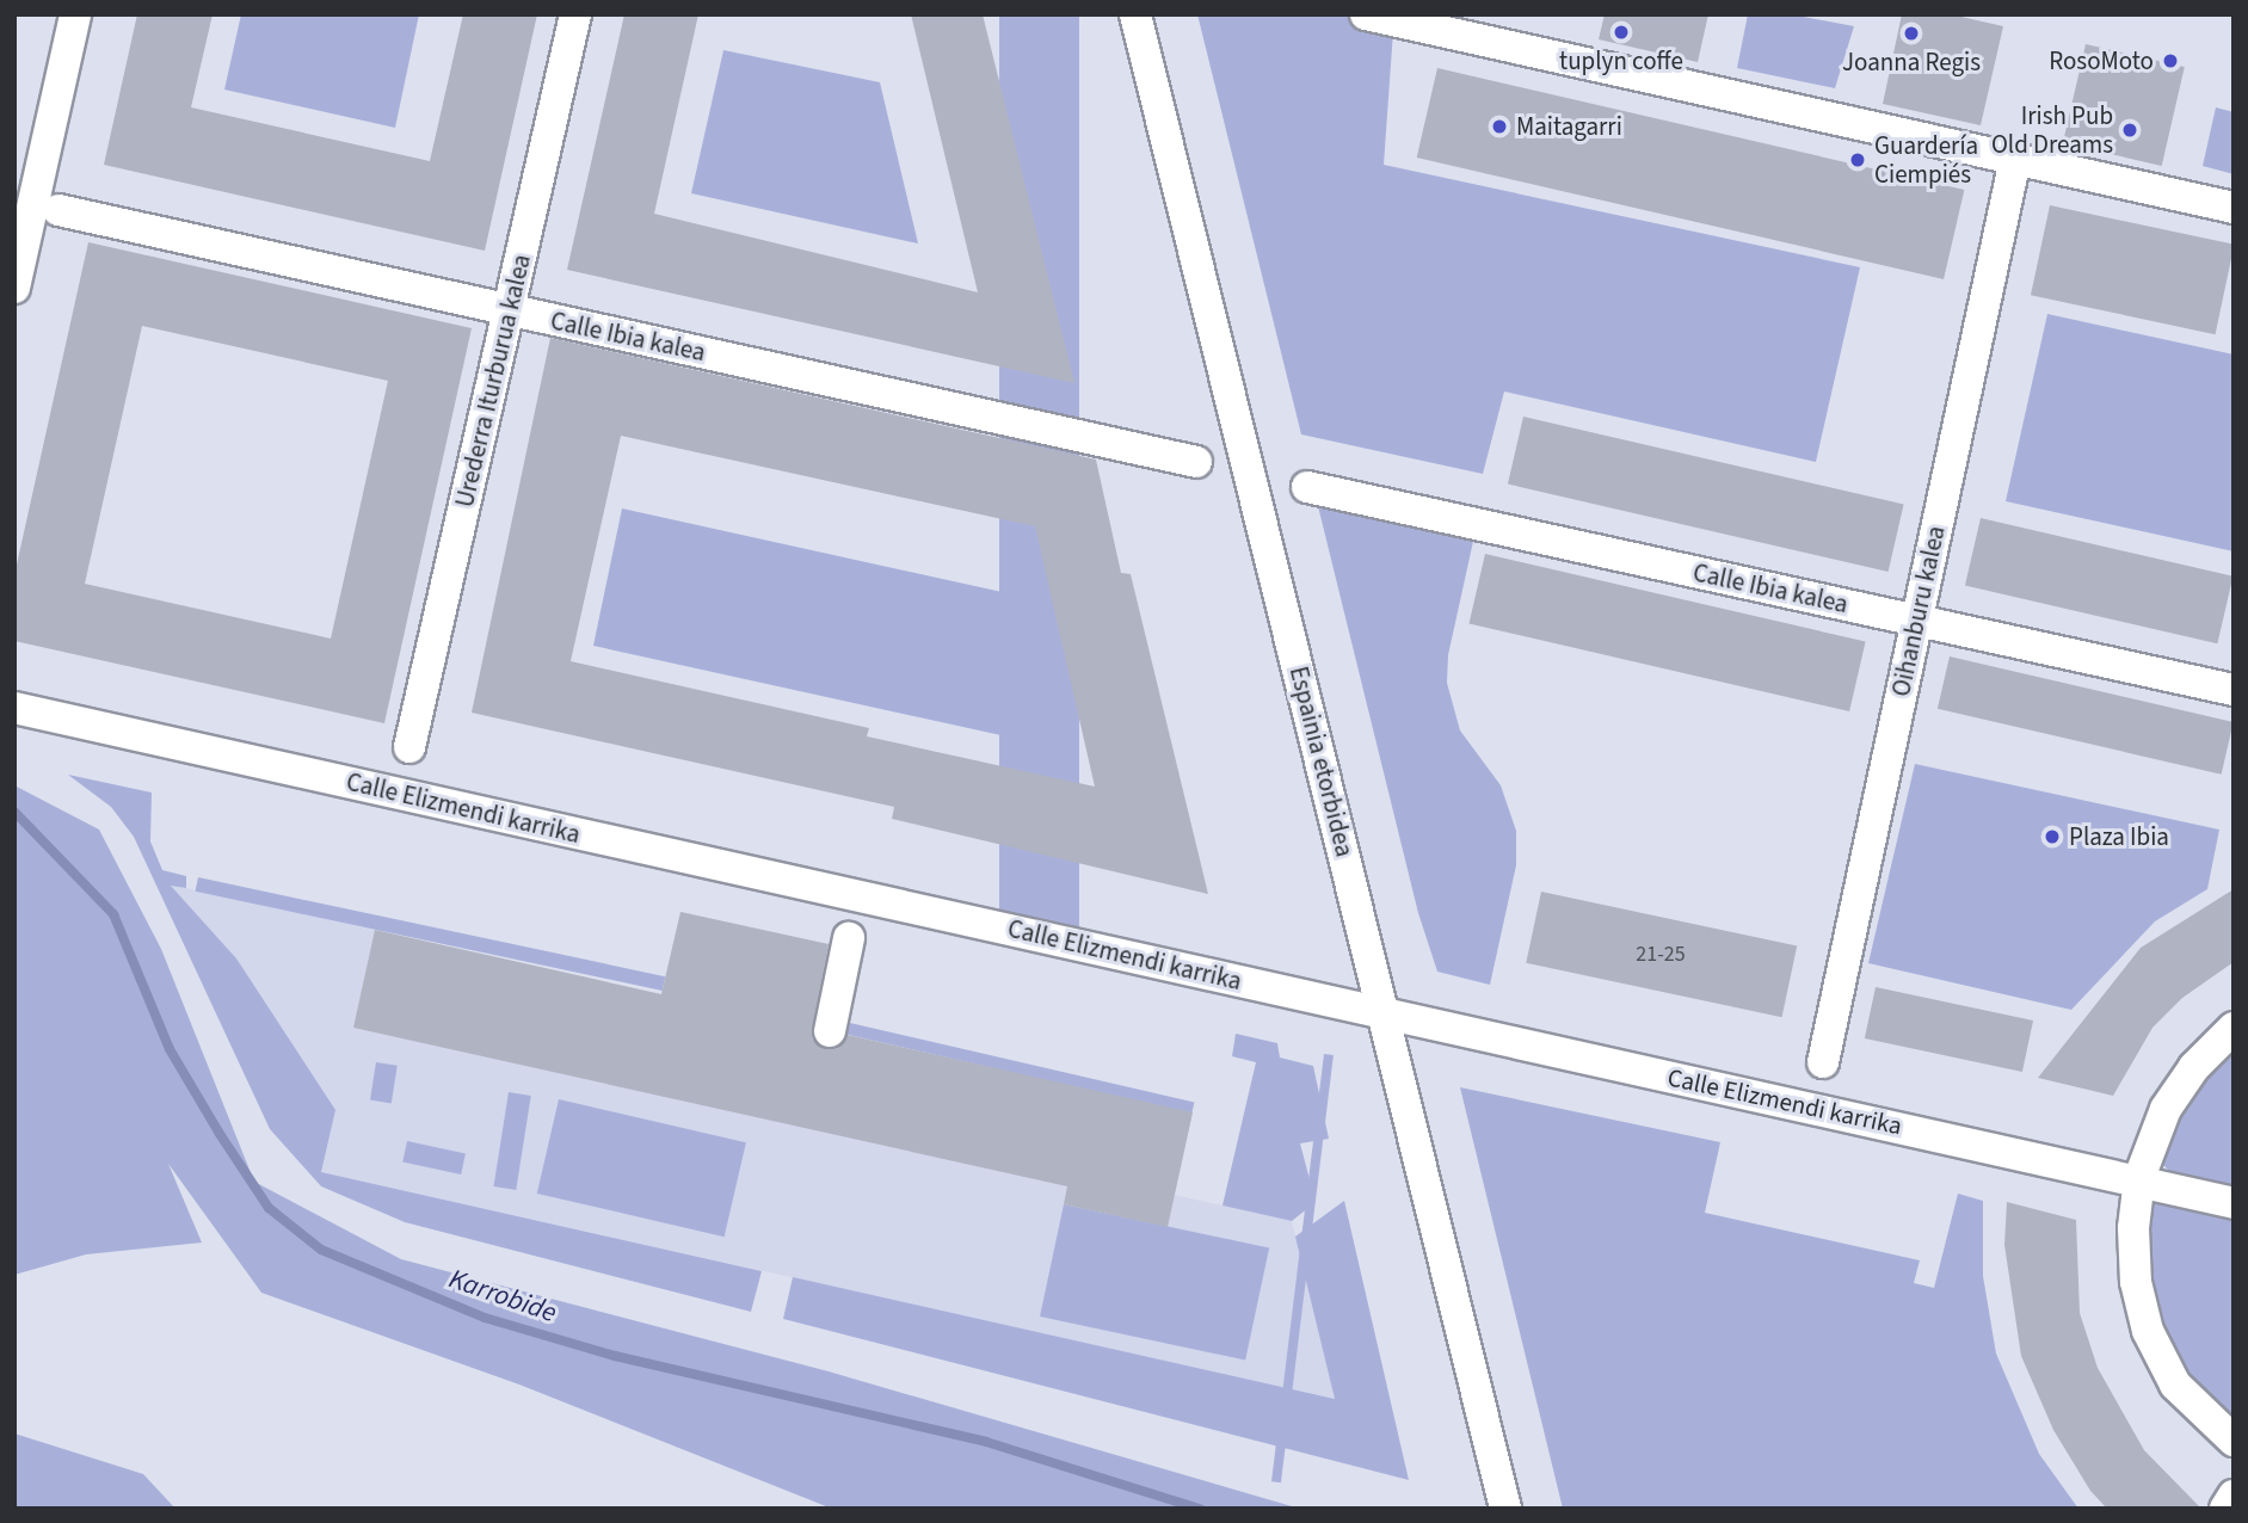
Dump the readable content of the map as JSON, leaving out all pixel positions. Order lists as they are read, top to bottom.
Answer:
{
  "streets": {
    "street": [
      "Calle Ibia kalea",
      "Urederra Iturburua kalea",
      "Oihanburu kalea",
      "Espainia etorbidea",
      "Calle Elizmendi karrika"
    ]
  },
  "crossings": [
    ["Calle Ibia kalea", "Urederra Iturburua kalea"],
    ["Calle Ibia kalea", "Oihanburu kalea"],
    ["Espainia etorbidea", "Calle Elizmendi karrika"]
  ],
  "water": ["Karrobide"],
  "places": [
    "tuplyn coffe",
    "Joanna Regis",
    "RosoMoto",
    "Maitagarri",
    "Irish Pub Old Dreams",
    "Guardería Ciempiés",
    "Plaza Ibia"
  ],
  "house_numbers": ["21-25"]
}
